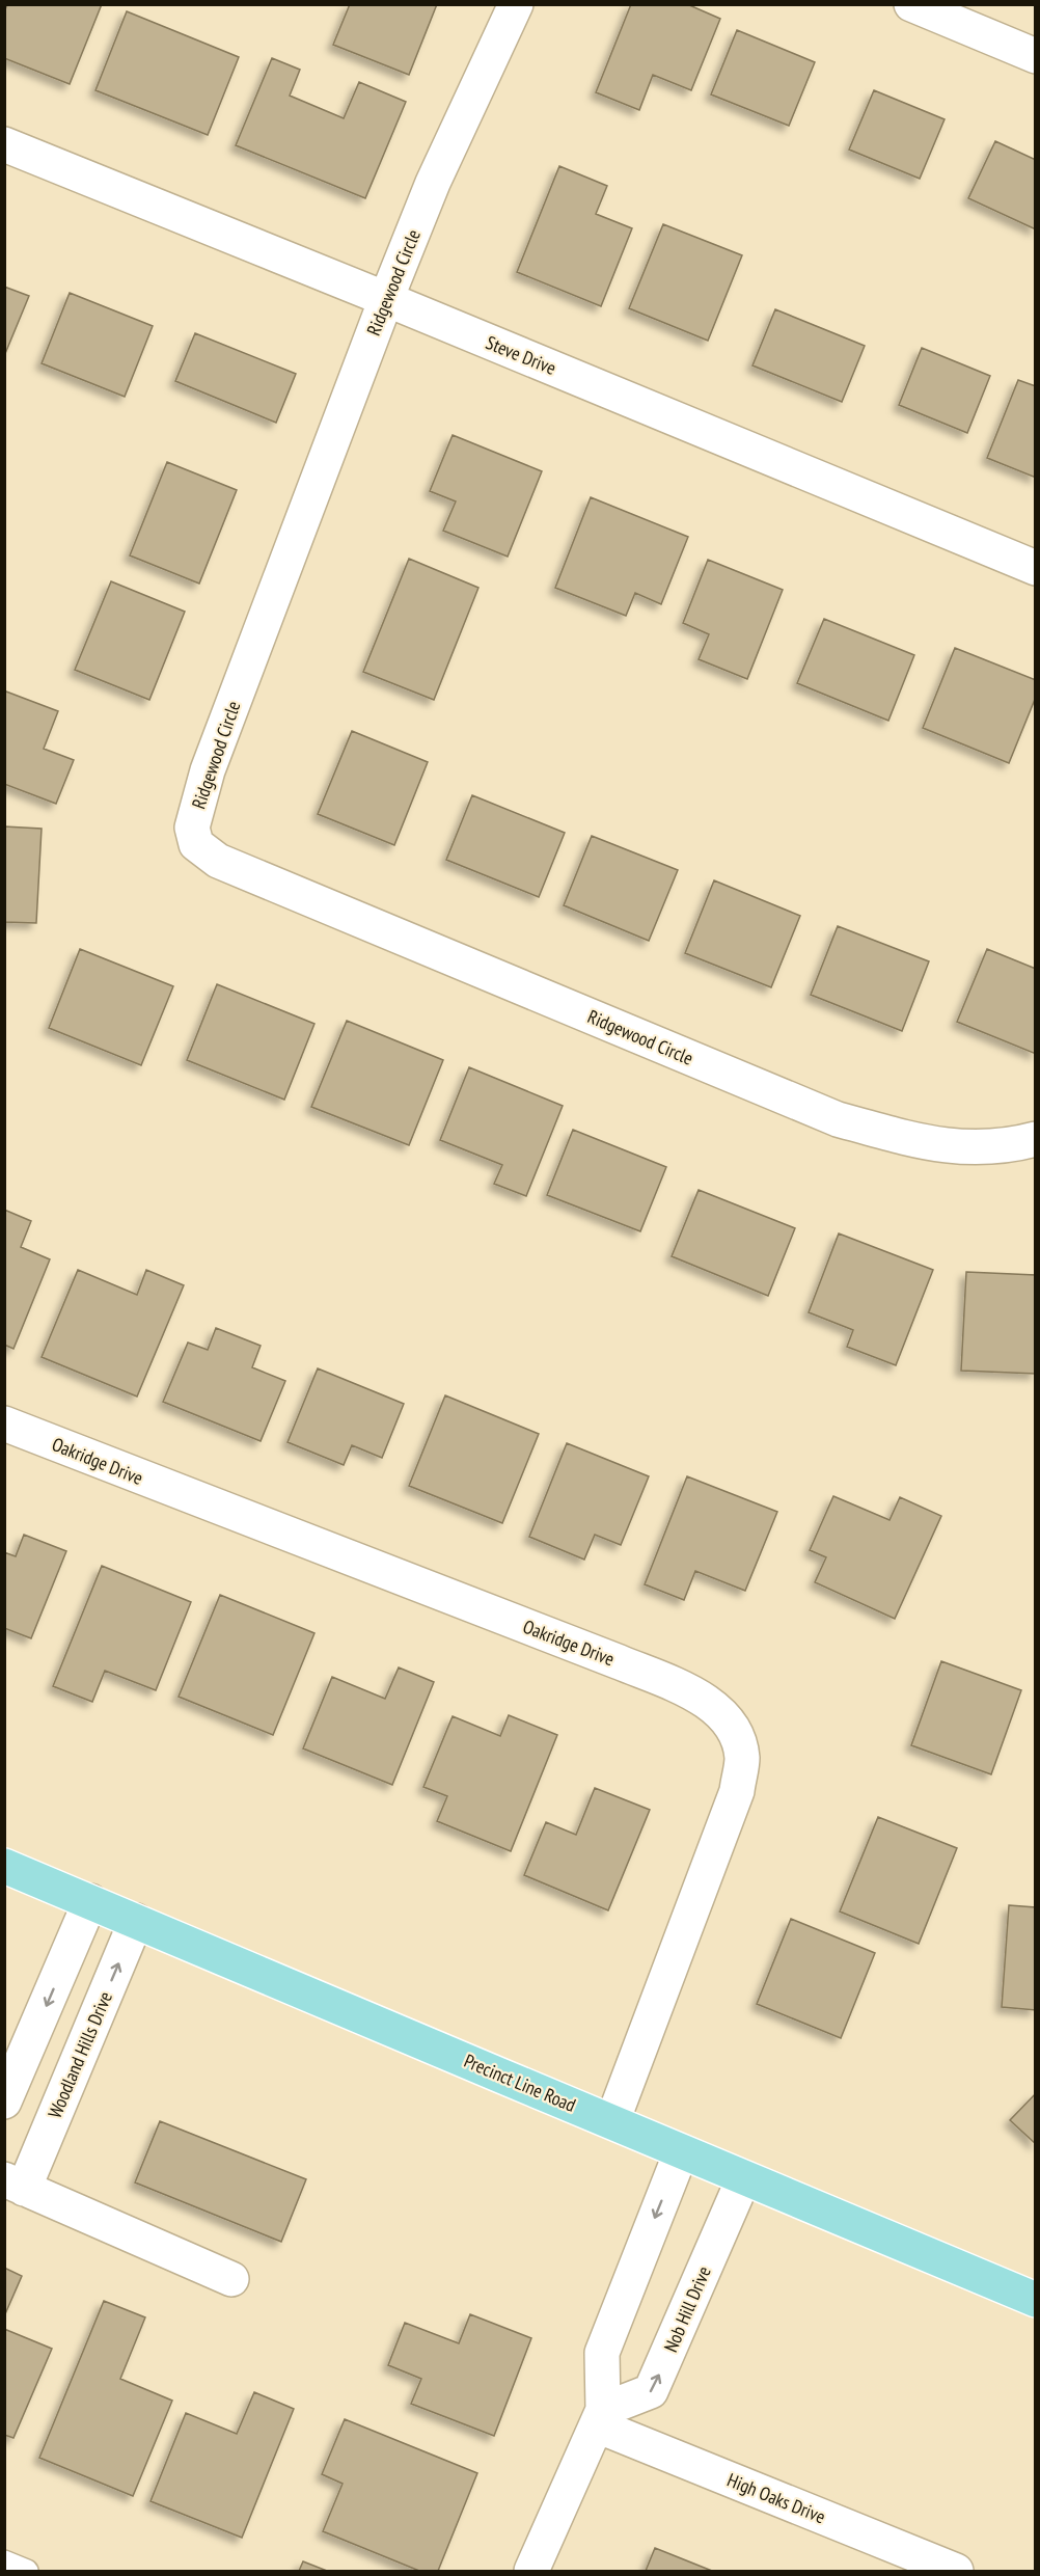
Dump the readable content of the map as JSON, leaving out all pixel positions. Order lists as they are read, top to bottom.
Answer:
{
  "streets": {
    "main road": ["Precinct Line Road"],
    "street": [
      "Ridgewood Circle",
      "Steve Drive",
      "Oakridge Drive",
      "Woodland Hills Drive",
      "Nob Hill Drive",
      "High Oaks Drive"
    ]
  },
  "crossings": [
    ["Ridgewood Circle", "Steve Drive"],
    ["Oakridge Drive", "Precinct Line Road"],
    ["Woodland Hills Drive", "Precinct Line Road"],
    ["Precinct Line Road", "Nob Hill Drive"],
    ["Nob Hill Drive", "High Oaks Drive"]
  ]
}
